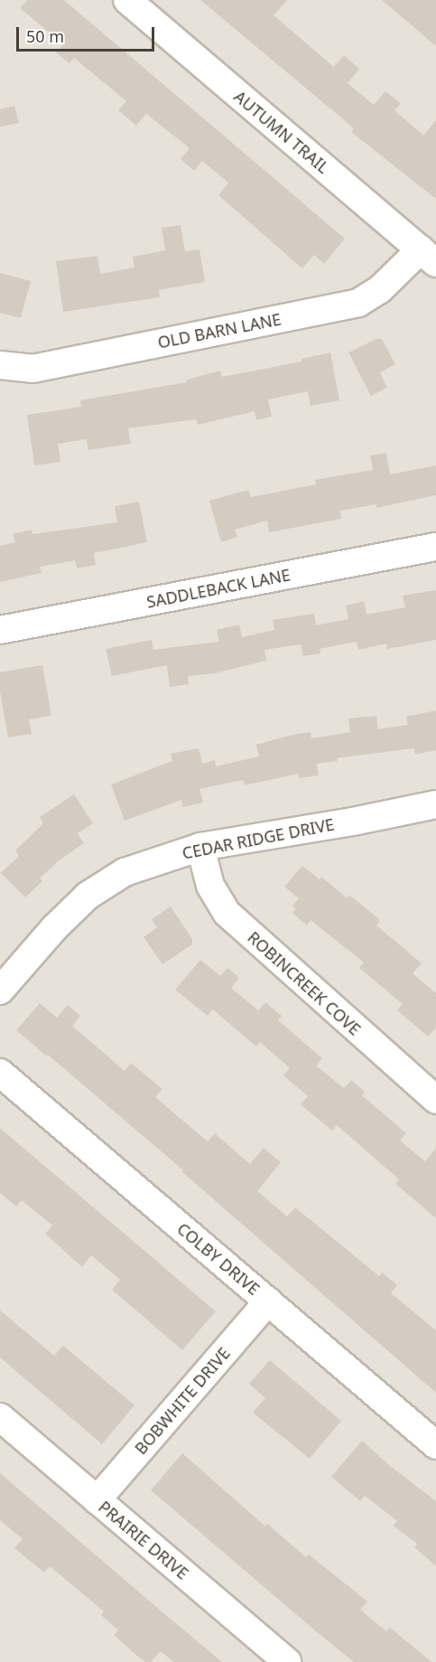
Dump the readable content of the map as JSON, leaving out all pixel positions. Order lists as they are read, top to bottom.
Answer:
{
  "streets": {
    "street": [
      "AUTUMN TRAIL",
      "OLD BARN LANE",
      "SADDLEBACK LANE",
      "CEDAR RIDGE DRIVE",
      "ROBINCREEK COVE",
      "COLBY DRIVE",
      "BOBWHITE DRIVE",
      "PRAIRIE DRIVE"
    ]
  },
  "crossings": [
    ["AUTUMN TRAIL", "OLD BARN LANE"],
    ["CEDAR RIDGE DRIVE", "ROBINCREEK COVE"],
    ["COLBY DRIVE", "BOBWHITE DRIVE"],
    ["BOBWHITE DRIVE", "PRAIRIE DRIVE"]
  ],
  "scale_bar": "50 m"
}
